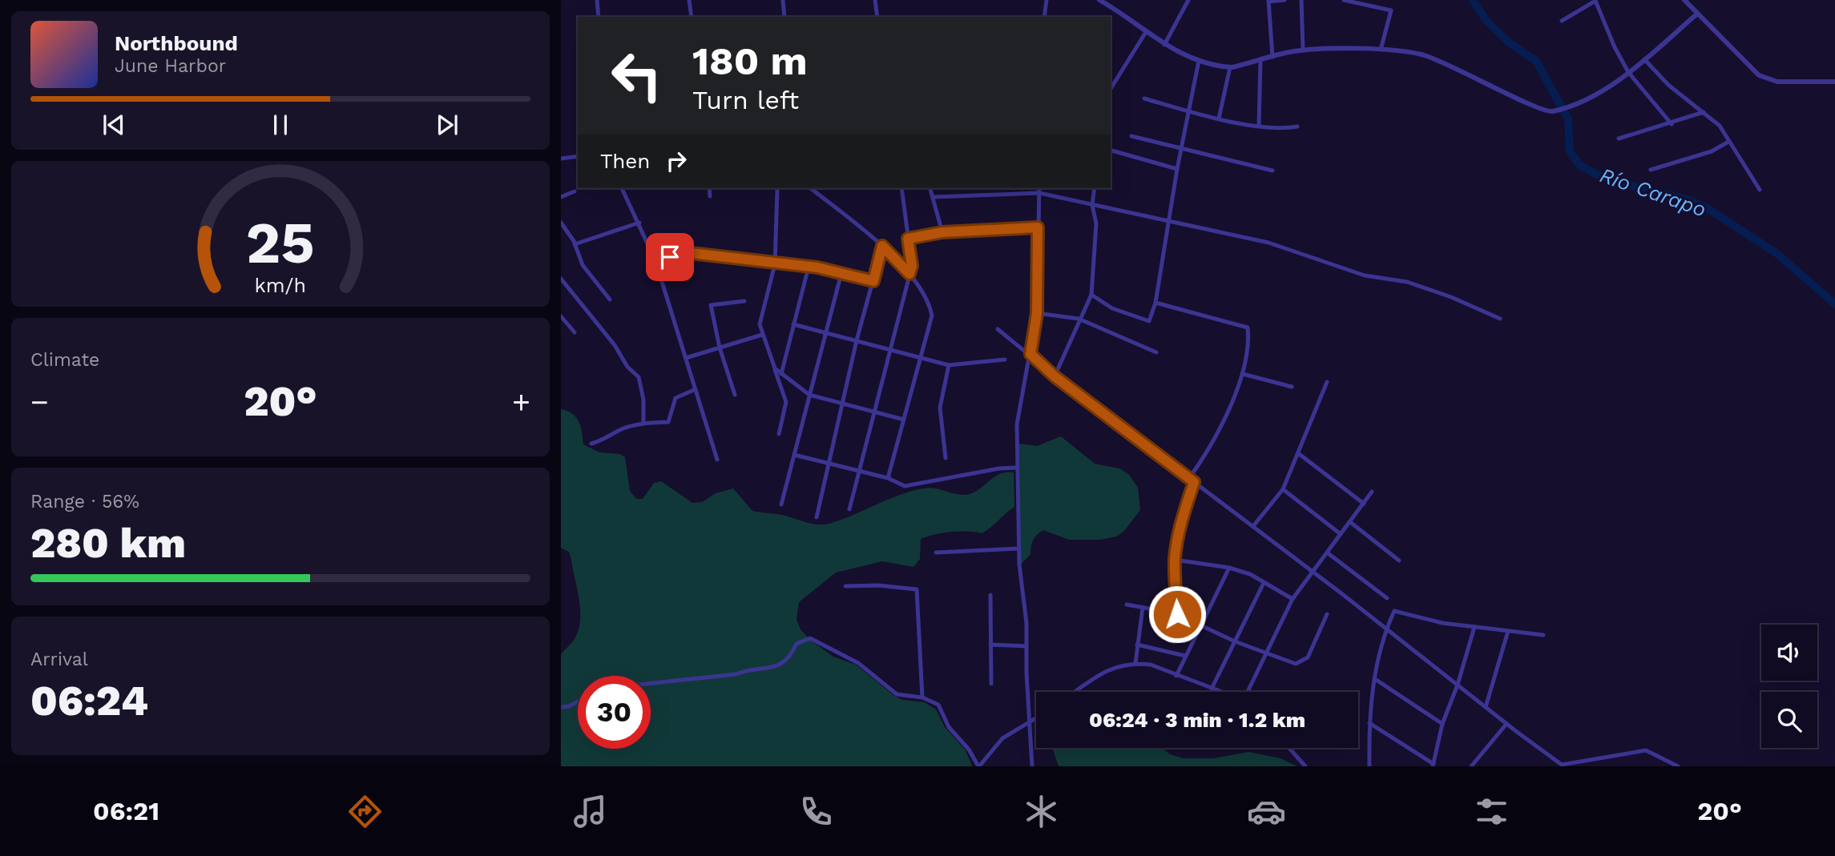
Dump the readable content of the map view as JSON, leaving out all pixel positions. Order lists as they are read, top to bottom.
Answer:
{
  "water": ["Río Carapo"],
  "page": {
    "turn": ["180 m", "Turn left"],
    "song": ["Northbound", "June Harbor"],
    "then": "Then",
    "tile": [
      "Climate",
      ["Range · 56%", "280 km"],
      ["Arrival", "06:24"]
    ],
    "heat": ["−", "20°", "+"],
    "limit": "30",
    "trip": "06:24 · 3 min · 1.2 km",
    "tabs": ["06:21", "20°"],
    "gauge": ["25", "km/h"]
  }
}
